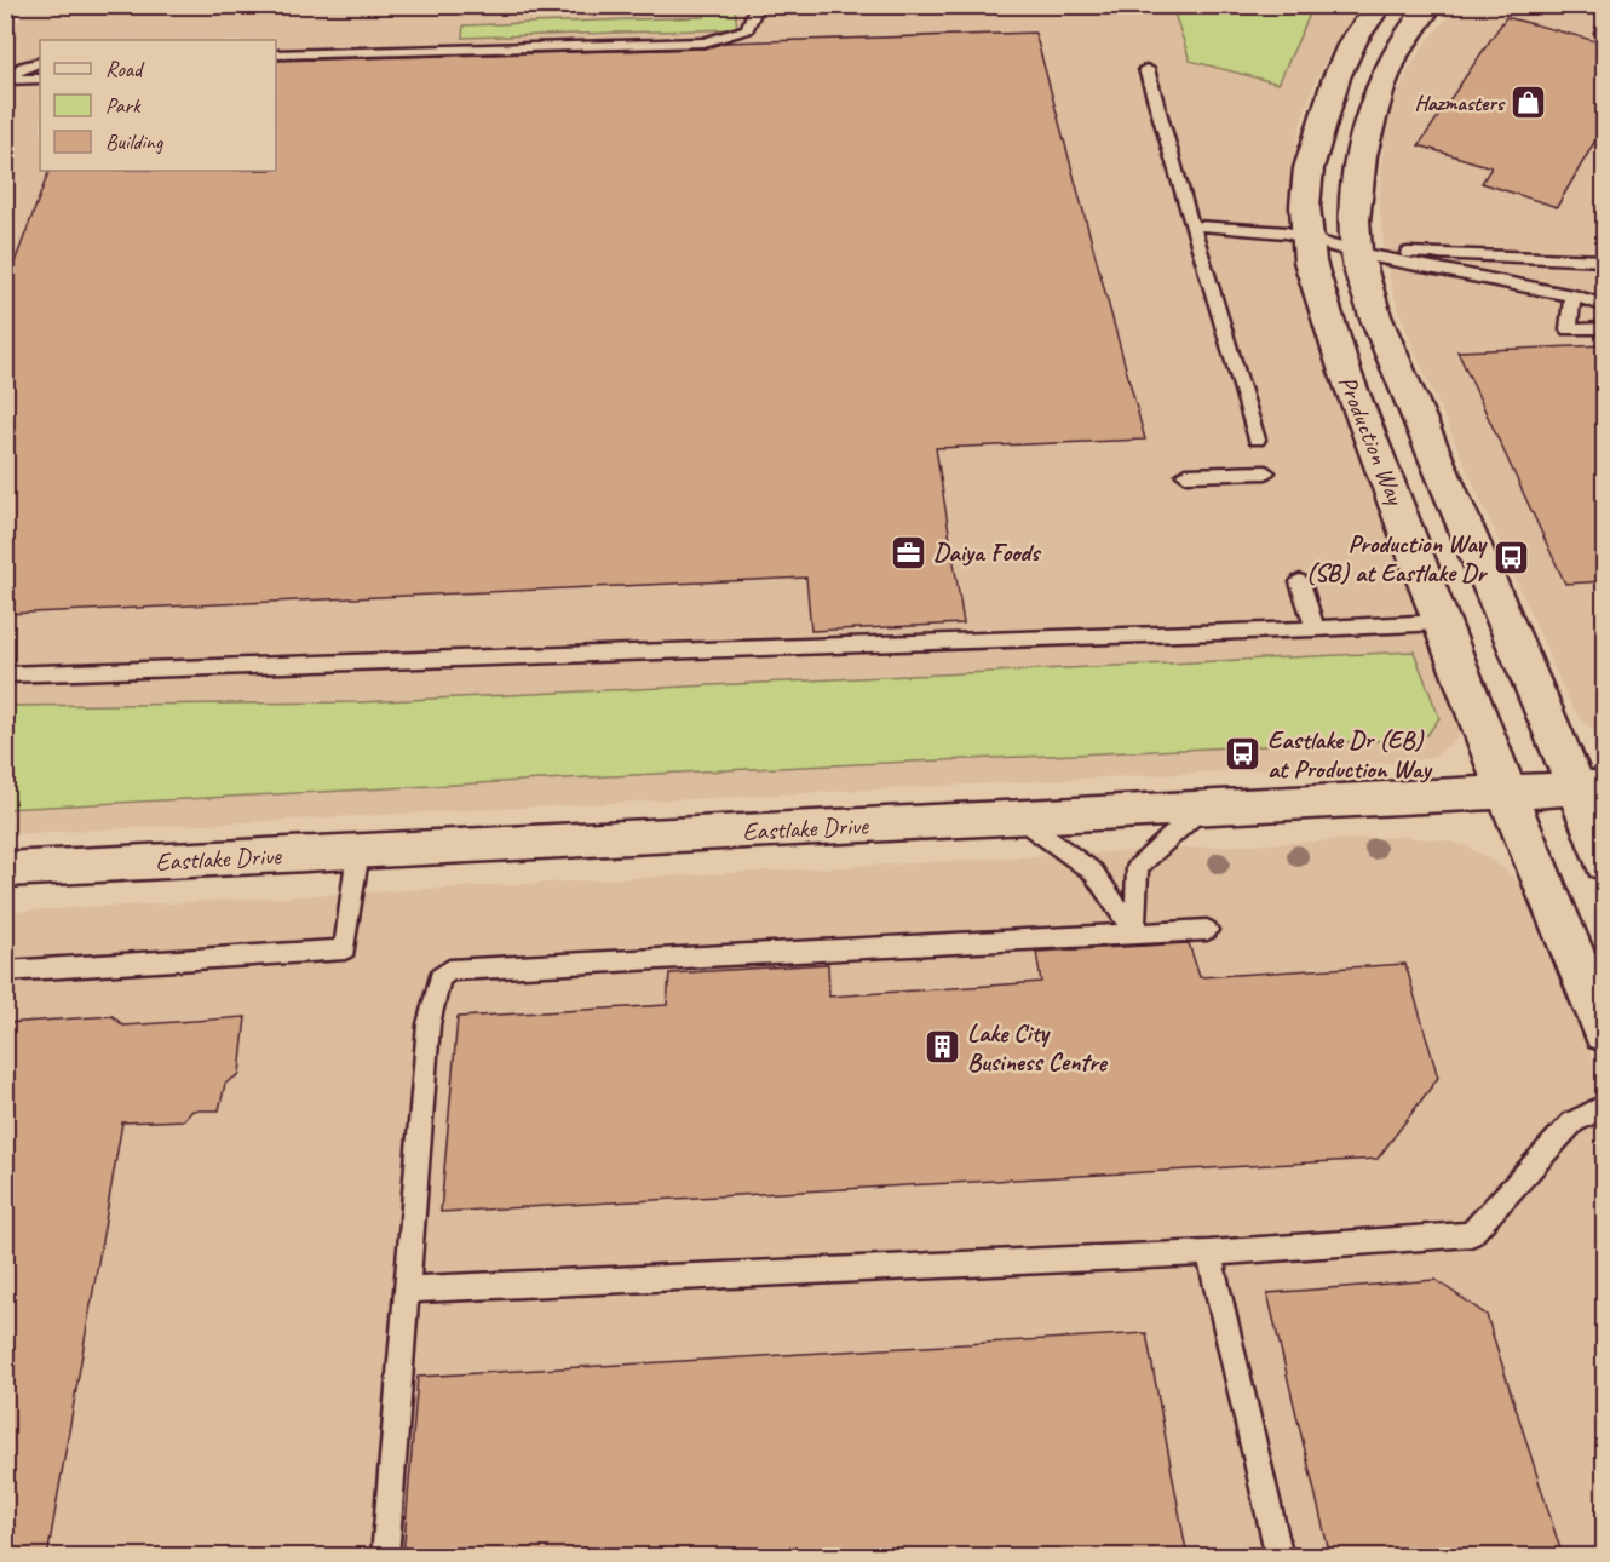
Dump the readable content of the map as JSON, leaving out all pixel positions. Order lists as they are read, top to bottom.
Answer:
{
  "streets": {
    "street": ["Production Way", "Eastlake Drive"]
  },
  "crossings": [
    ["Production Way", "Eastlake Drive"]
  ],
  "places": {
    "shop": ["Hazmasters"],
    "office": ["Daiya Foods"],
    "bus stop": ["Production Way (SB) at Eastlake Dr", "Eastlake Dr (EB) at Production Way"],
    "building": ["Lake City Business Centre"]
  },
  "legend": ["Road", "Park", "Building"]
}
